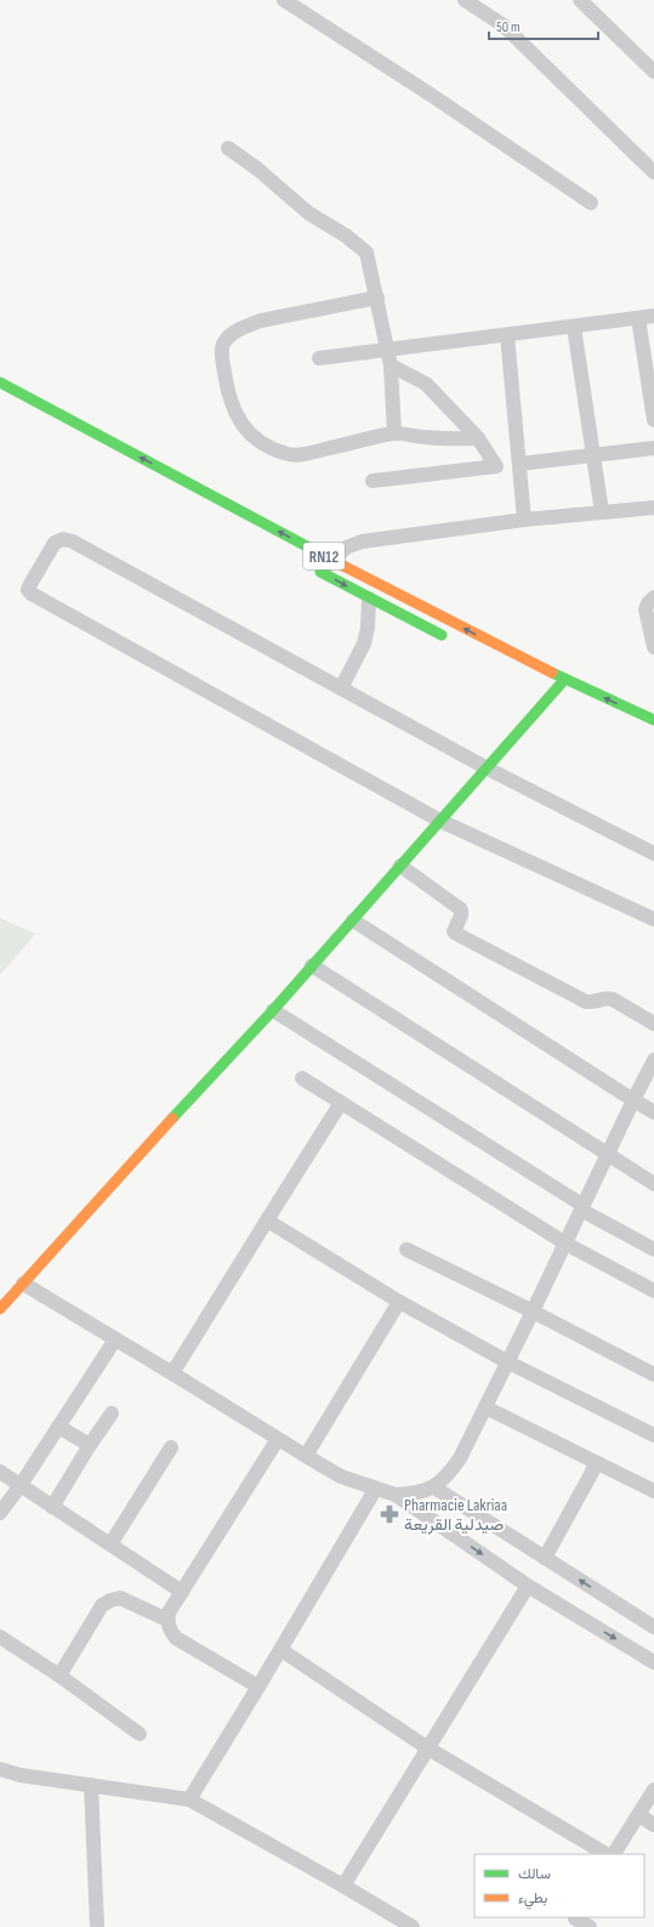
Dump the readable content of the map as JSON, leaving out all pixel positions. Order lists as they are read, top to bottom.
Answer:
{
  "streets": {
    "main road": ["RN12"]
  },
  "places": {
    "pharmacy": ["Pharmacie Lakriaa صيدلية القريعة"]
  },
  "legend": ["سالك", "بطيء"],
  "scale_bar": "50 m"
}
